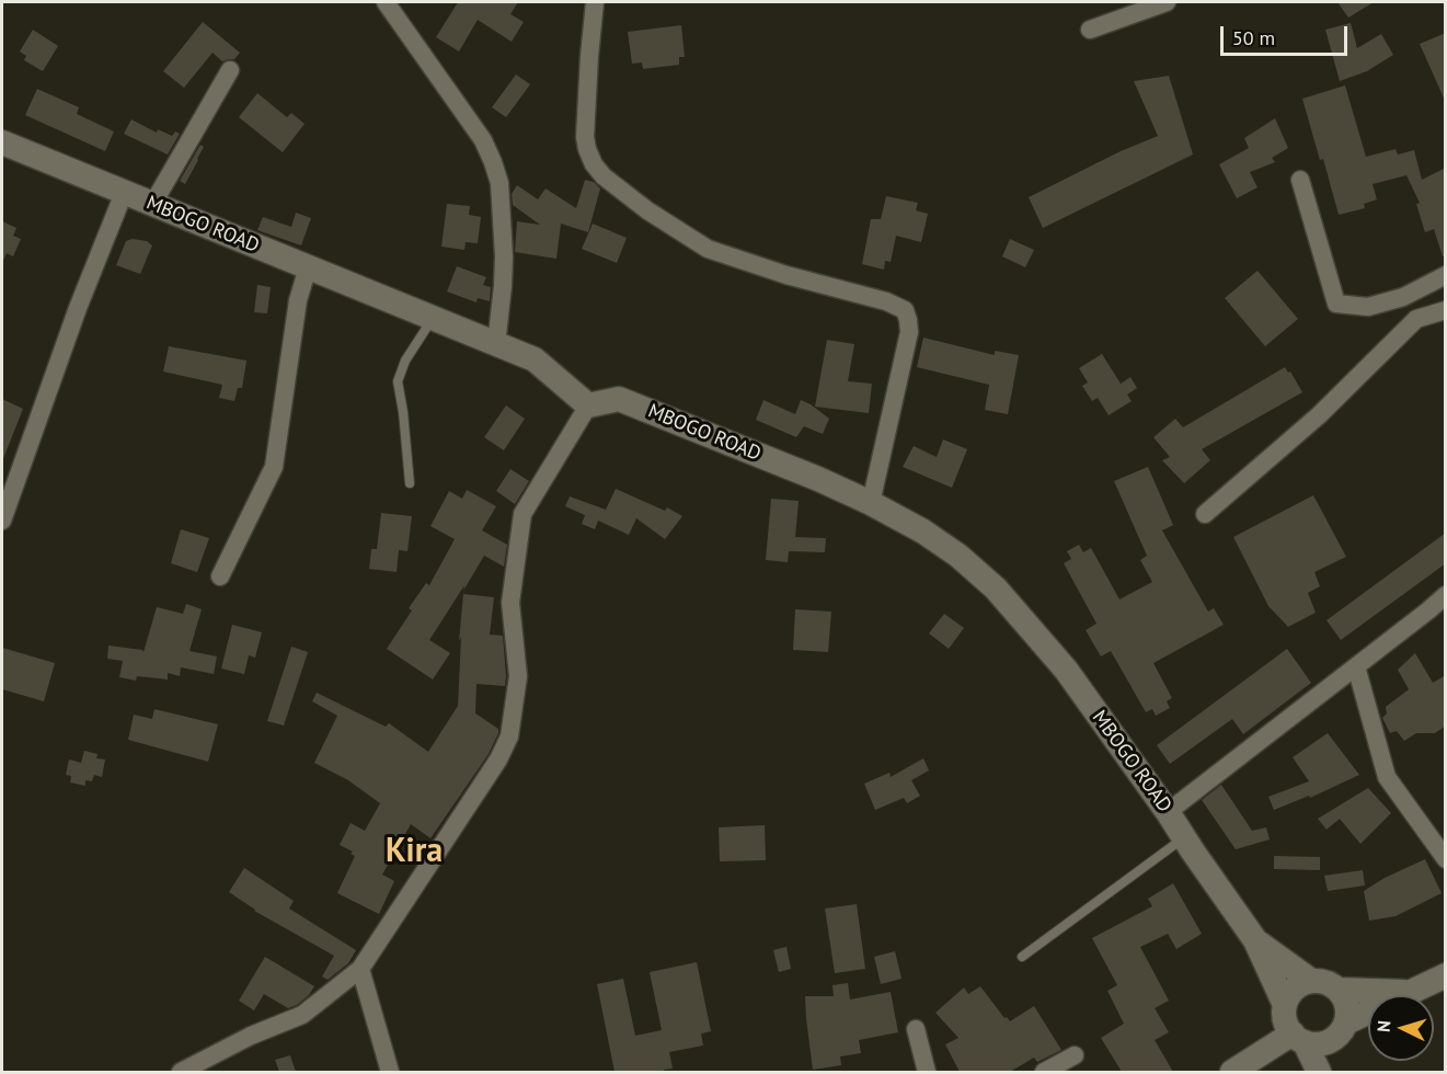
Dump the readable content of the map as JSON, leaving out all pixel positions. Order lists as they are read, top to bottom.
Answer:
{
  "streets": {
    "main road": ["MBOGO ROAD"]
  },
  "districts": ["Kira"],
  "scale_bar": "50 m",
  "north": "left"
}
